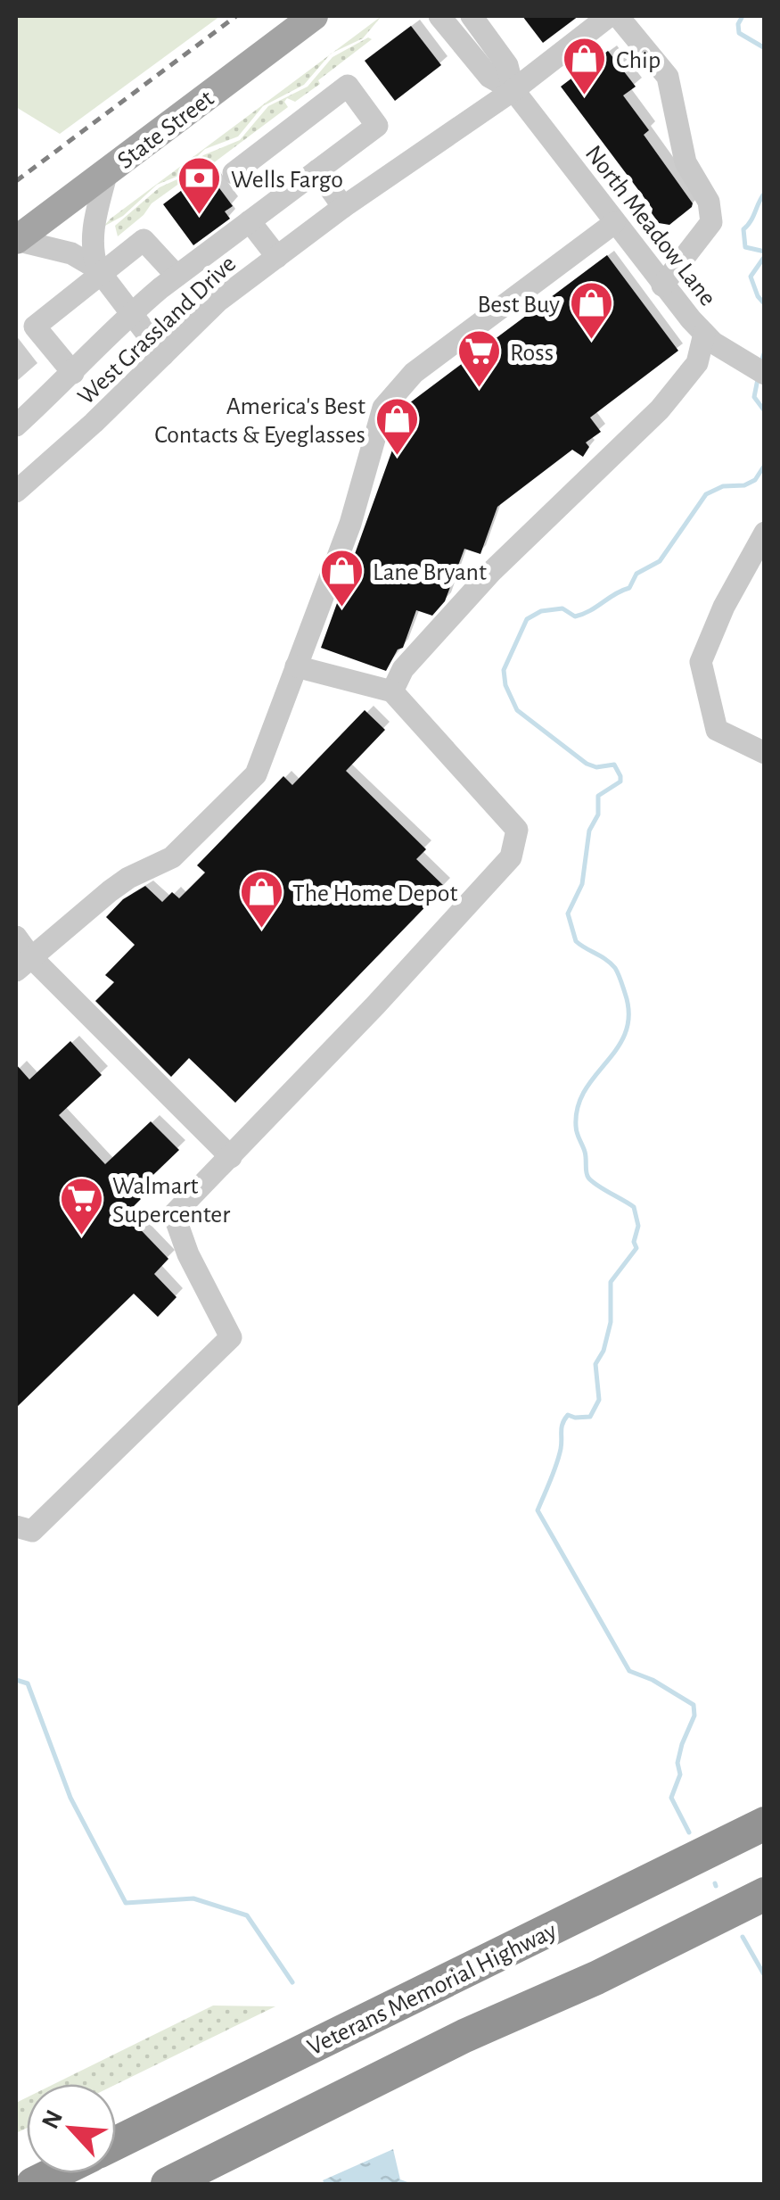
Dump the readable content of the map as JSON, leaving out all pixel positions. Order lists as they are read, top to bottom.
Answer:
{
  "streets": {
    "highway": ["Veterans Memorial Highway"],
    "main road": ["State Street"],
    "street": ["North Meadow Lane", "West Grassland Drive"]
  },
  "crossings": [
    ["North Meadow Lane", "West Grassland Drive"]
  ],
  "places": {
    "shop": [
      "Chip",
      "Best Buy",
      "America's Best Contacts & Eyeglasses",
      "Lane Bryant",
      "The Home Depot"
    ],
    "bank": ["Wells Fargo"],
    "supermarket": ["Ross", "Walmart Supercenter"]
  },
  "north": "top left"
}
